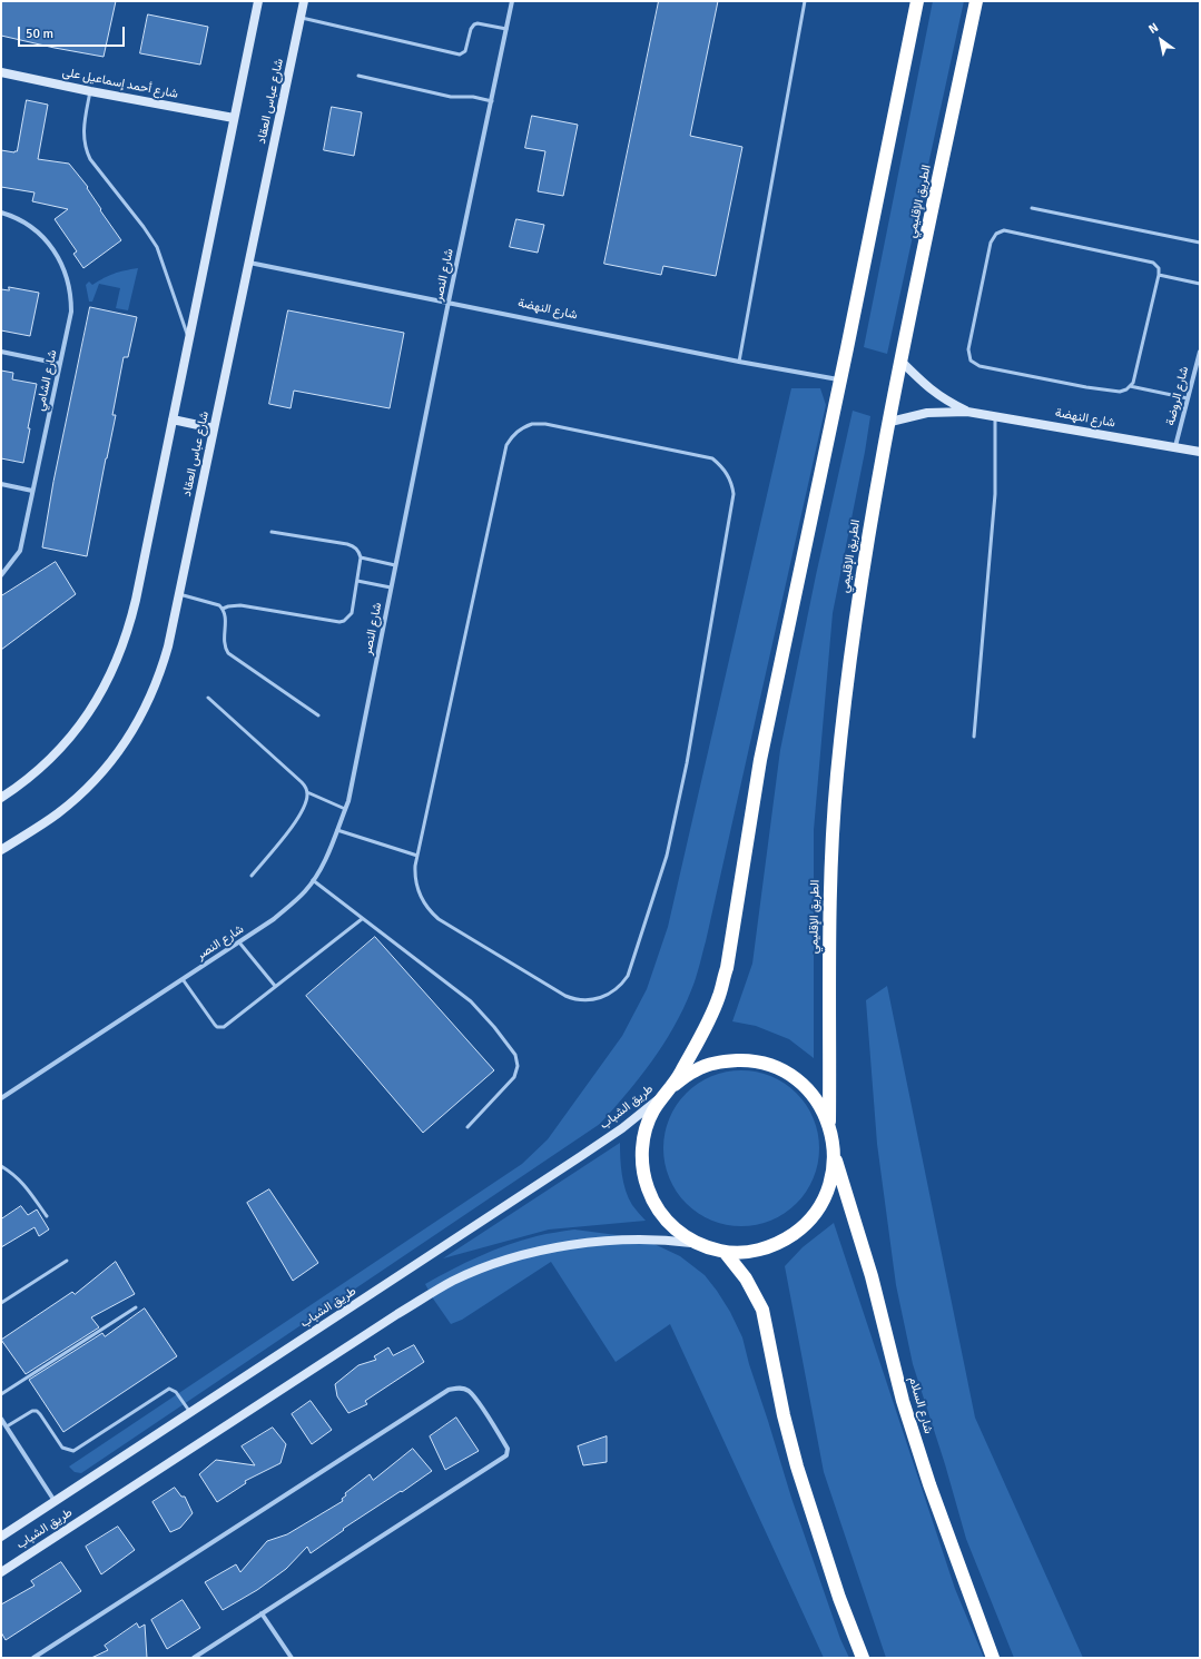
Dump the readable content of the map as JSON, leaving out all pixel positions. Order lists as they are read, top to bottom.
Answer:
{
  "streets": {
    "highway": ["الطريق الإقليمي", "شارع السلام"],
    "street": [
      "شارع أحمد إسماعيل على",
      "شارع عباس العقاد",
      "شارع النصر",
      "شارع النهضة",
      "شارع الشامي",
      "شارع الروضة",
      "طريق الشباب"
    ]
  },
  "crossings": [
    ["شارع عباس العقاد", "شارع النهضة"],
    ["الطريق الإقليمي", "شارع النهضة"],
    ["شارع النصر", "شارع النهضة"],
    ["شارع النهضة", "شارع الروضة"]
  ],
  "scale_bar": "50 m",
  "north": "top left"
}
